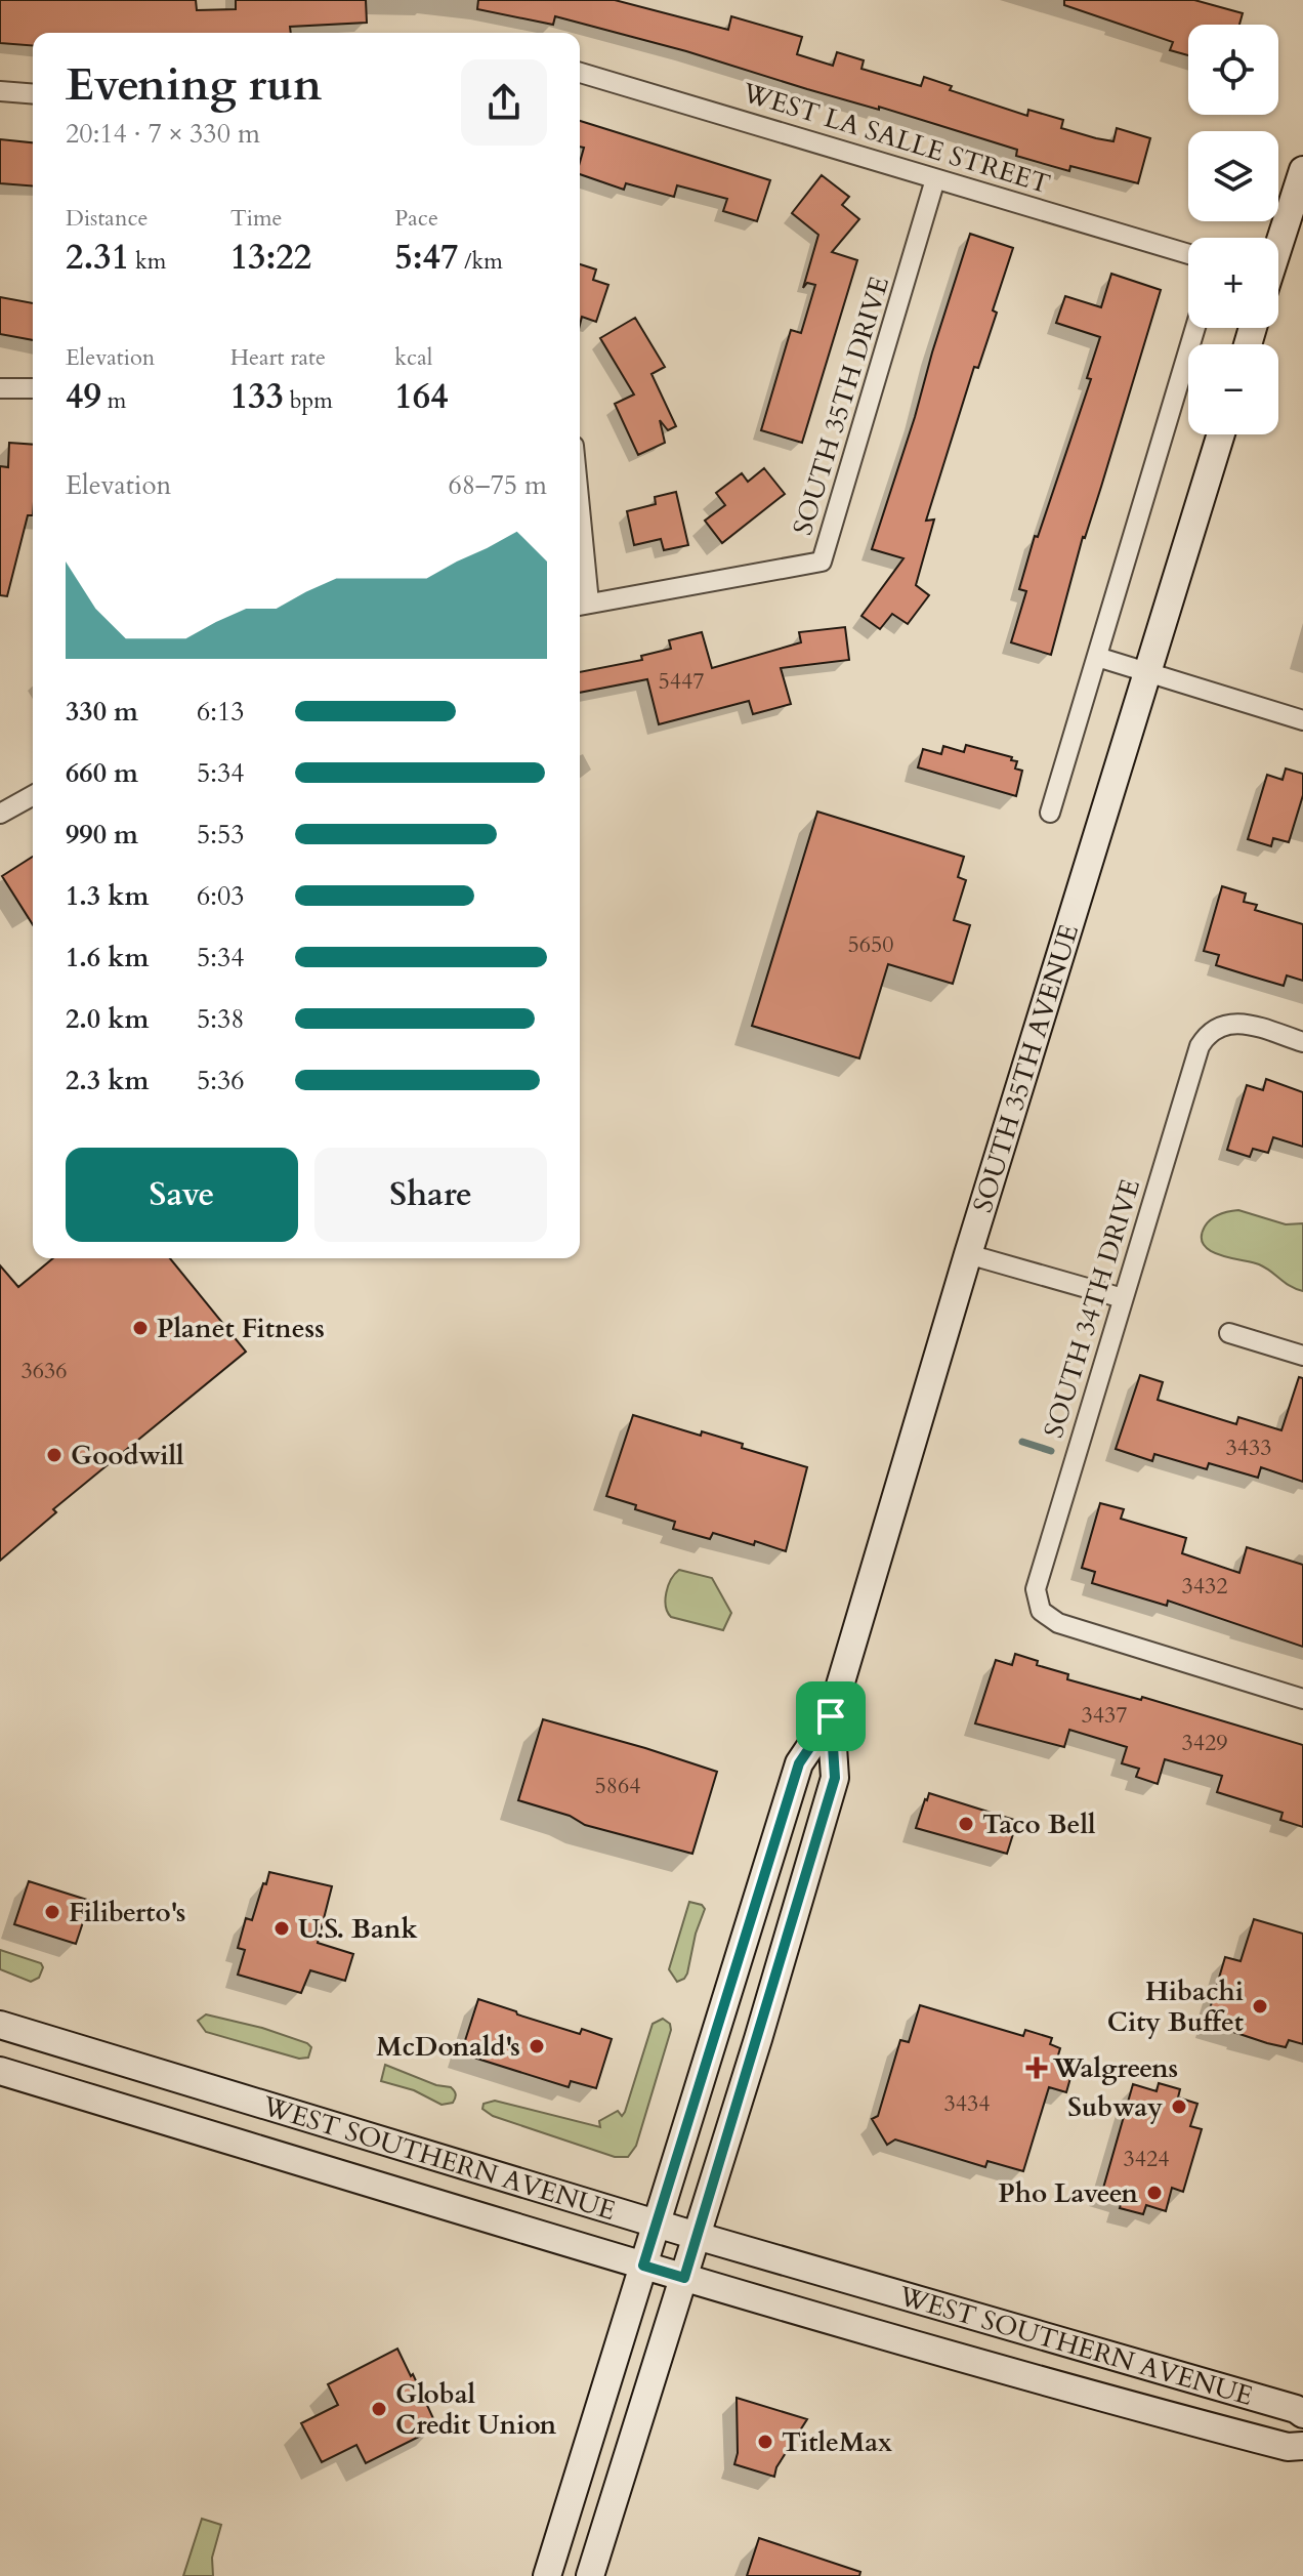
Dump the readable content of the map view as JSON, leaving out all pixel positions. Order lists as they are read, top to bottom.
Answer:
{
  "streets": {
    "main road": ["SOUTH 35TH AVENUE", "WEST SOUTHERN AVENUE"],
    "street": ["WEST LA SALLE STREET", "SOUTH 35TH DRIVE", "SOUTH 34TH DRIVE"]
  },
  "crossings": [
    ["WEST LA SALLE STREET", "SOUTH 35TH DRIVE"],
    ["SOUTH 35TH AVENUE", "WEST SOUTHERN AVENUE"]
  ],
  "places": {
    "other": [
      "Planet Fitness",
      "Goodwill",
      "Taco Bell",
      "Filiberto's",
      "U.S. Bank",
      "Hibachi City Buffet",
      "McDonald's",
      "Subway",
      "Pho Laveen",
      "Global Credit Union",
      "TitleMax"
    ],
    "health": ["Walgreens"]
  },
  "house_numbers": [
    "5447",
    "5650",
    "3636",
    "3433",
    "3432",
    "3437",
    "3429",
    "5864",
    "3434",
    "3424"
  ],
  "page": {
    "map_buttons": ["+", "−"],
    "heading": ["Evening run", "20:14 · 7 × 330 m"],
    "stats": [
      ["Distance", "2.31 km"],
      ["Time", "13:22"],
      ["Pace", "5:47 /km"],
      ["Elevation", "49 m"],
      ["Heart rate", "133 bpm"],
      ["kcal", "164"]
    ],
    "chart": ["Elevation", "68–75 m"],
    "list": [
      {
        "name": "330 m",
        "note": "6:13"
      },
      {
        "name": "660 m",
        "note": "5:34"
      },
      {
        "name": "990 m",
        "note": "5:53"
      },
      {
        "name": "1.3 km",
        "note": "6:03"
      },
      {
        "name": "1.6 km",
        "note": "5:34"
      },
      {
        "name": "2.0 km",
        "note": "5:38"
      },
      {
        "name": "2.3 km",
        "note": "5:36"
      }
    ],
    "buttons": ["Save", "Share"]
  }
}
